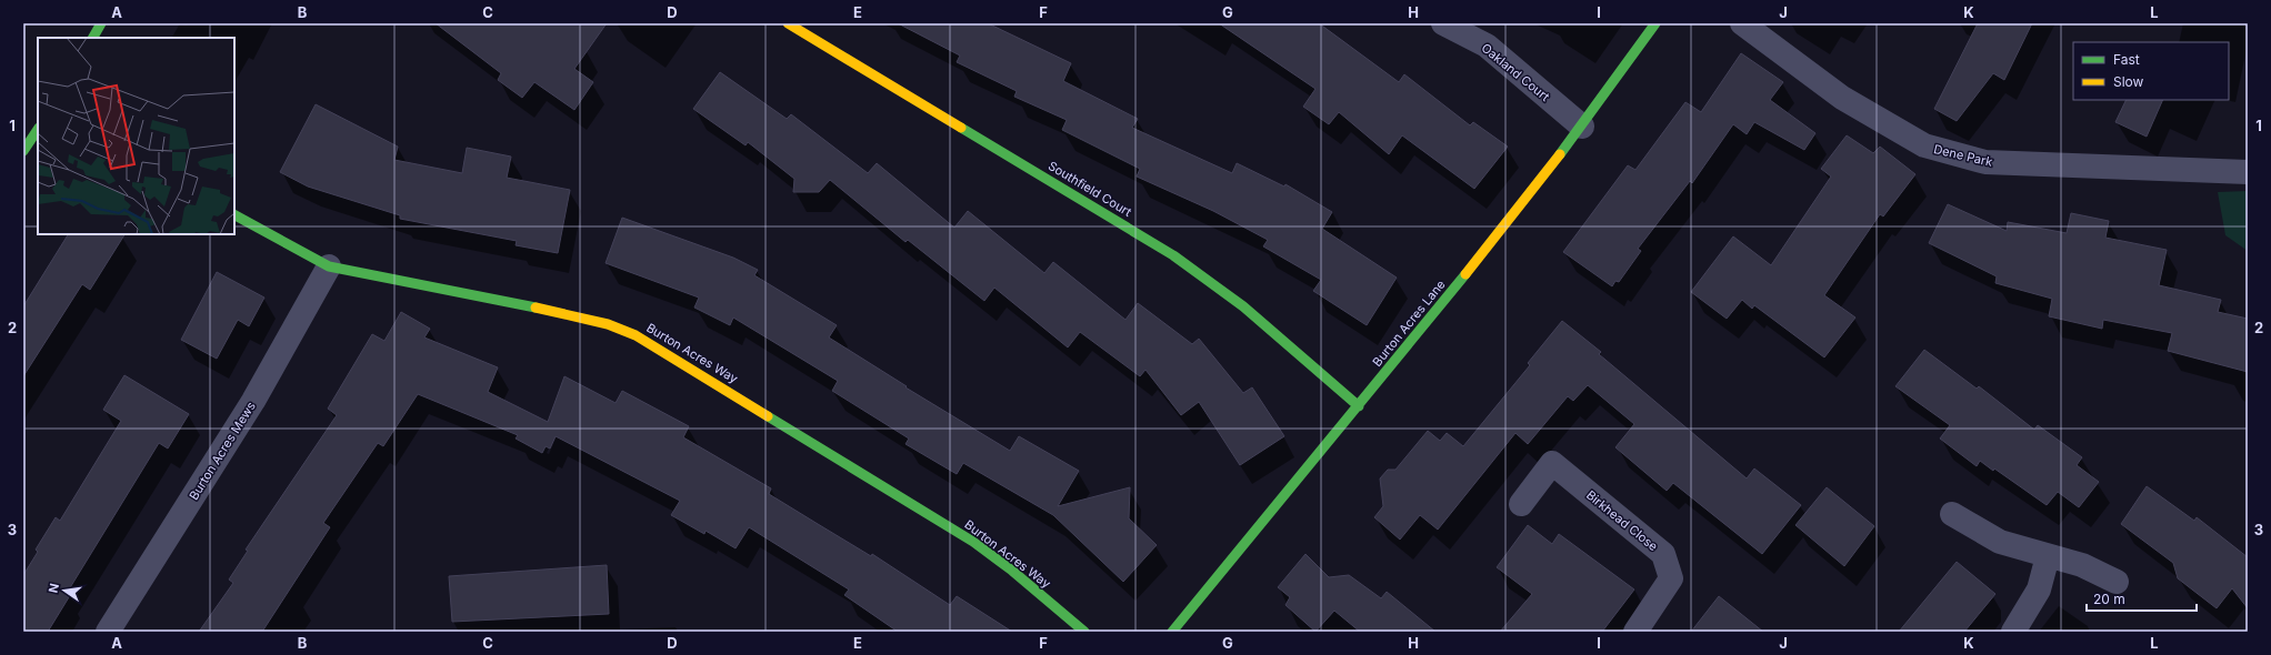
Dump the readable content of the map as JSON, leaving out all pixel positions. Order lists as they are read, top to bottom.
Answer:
{
  "streets": {
    "street": [
      "Oakland Court",
      "Dene Park",
      "Southfield Court",
      "Burton Acres Lane",
      "Burton Acres Way",
      "Burton Acres Mews",
      "Birkhead Close"
    ]
  },
  "crossings": [
    ["Oakland Court", "Burton Acres Lane"],
    ["Southfield Court", "Burton Acres Lane"],
    ["Burton Acres Way", "Burton Acres Mews"]
  ],
  "legend": ["Fast", "Slow"],
  "scale_bar": "20 m",
  "north": "left",
  "grid": {
    "columns": [
      "A",
      "B",
      "C",
      "D",
      "E",
      "F",
      "G",
      "H",
      "I",
      "J",
      "K",
      "L"
    ],
    "rows": ["1", "2", "3"]
  }
}
